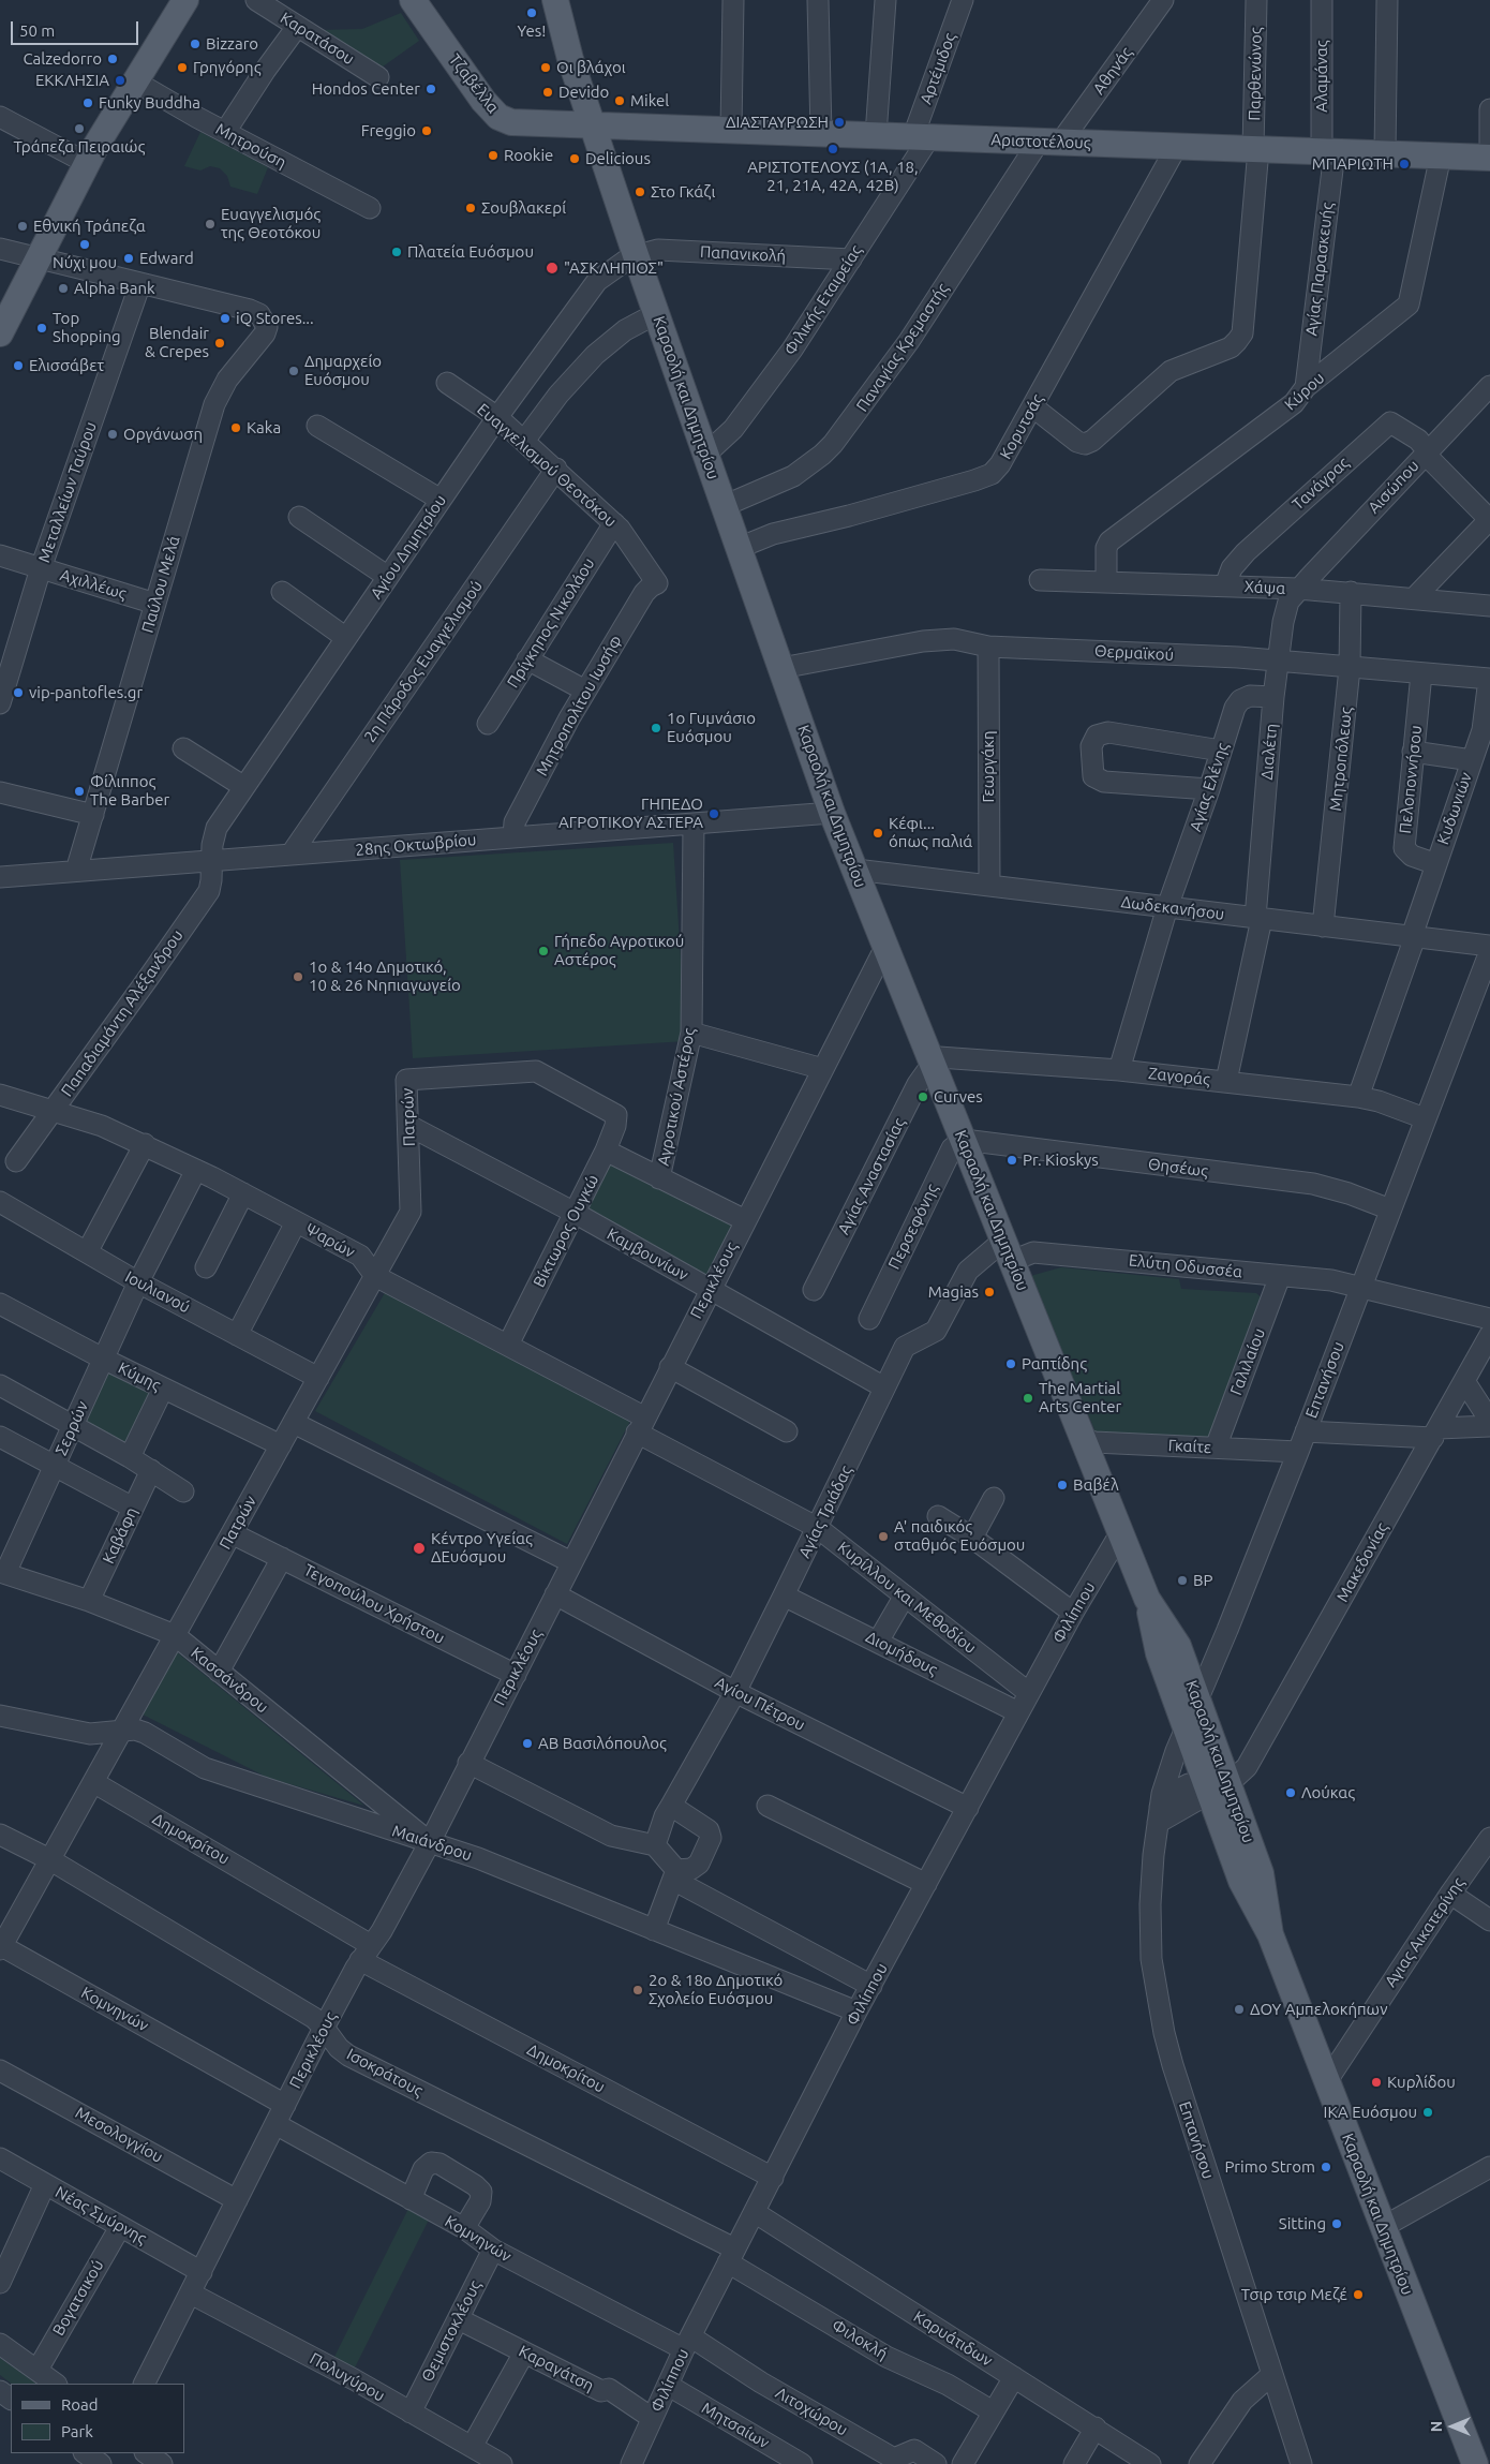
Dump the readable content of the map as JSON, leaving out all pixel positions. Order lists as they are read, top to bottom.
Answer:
{
  "streets": {
    "main road": ["Τζαβέλλα", "Αριστοτέλους", "Καραολή και Δημητρίου"],
    "street": [
      "Καρατάσου",
      "Αρτέμιδος",
      "Αθηνάς",
      "Παρθενώνος",
      "Αλαμάνας",
      "Μητρούση",
      "Παπανικολή",
      "Αγίας Παρασκευής",
      "Φιλικής Εταιρείας",
      "Παναγίας Κρεμαστής",
      "Κύρου",
      "Κορυτσάς",
      "Ευαγγελισμού Θεοτόκου",
      "Τανάγρας",
      "Αισώπου",
      "Μεταλλείων Ταύρου",
      "Αγίου Δημητρίου",
      "Αχιλλέως",
      "Παύλου Μελά",
      "Χάψα",
      "Πρίγκηπος Νικολάου",
      "Θερμαϊκού",
      "2η Πάροδος Ευαγγελισμού",
      "Μητροπολίτου Ιωσήφ",
      "Διαλέτη",
      "Μητροπόλεως",
      "Γεωργάκη",
      "Πελοποννήσου",
      "Αγίας Ελένης",
      "Κυδωνιών",
      "28ης Οκτωβρίου",
      "Δωδεκανήσου",
      "Παπαδιαμάντη Αλέξανδρου",
      "Ζαγοράς",
      "Αγροτικού Αστέρος",
      "Πατρών",
      "Θησέως",
      "Αγίας Αναστασίας",
      "Περσεφόνης",
      "Βίκτωρος Ουγκώ",
      "Ψαρών",
      "Καμβουνίων",
      "Ελύτη Οδυσσέα",
      "Περικλέους",
      "Ιουλιανού",
      "Γαλιλαίου",
      "Κύμης",
      "Επτανήσου",
      "Σερρών",
      "Γκαίτε",
      "Αγίας Τριάδας",
      "Καβάφη",
      "Μακεδονίας",
      "Κυρίλλου και Μεθοδίου",
      "Τεγοπούλου Χρήστου",
      "Φιλίππου",
      "Διομήδους",
      "Κασσάνδρου",
      "Αγίου Πέτρου",
      "Δημοκρίτου",
      "Μαιάνδρου",
      "Αγιας Αικατερίνης",
      "Κομνηνών",
      "Ισοκράτους",
      "Μεσολογγίου",
      "Νέας Σμύρνης",
      "Βογατσικού",
      "Θεμιστοκλέους",
      "Καρυάτιδων",
      "Φιλοκλή",
      "Καραγάτση",
      "Πολυγύρου",
      "Λιτοχώρου",
      "Μητσαίων"
    ]
  },
  "crossings": [
    ["Αρτέμιδος", "Αριστοτέλους"],
    ["Αρτέμιδος", "Φιλικής Εταιρείας"],
    ["Αθηνάς", "Αριστοτέλους"],
    ["Αθηνάς", "Παναγίας Κρεμαστής"],
    ["Παρθενώνος", "Αριστοτέλους"],
    ["Παρθενώνος", "Κορυτσάς"],
    ["Αλαμάνας", "Αριστοτέλους"],
    ["Αλαμάνας", "Αγίας Παρασκευής"],
    ["Τζαβέλλα", "Αριστοτέλους"],
    ["Τζαβέλλα", "Καραολή και Δημητρίου"],
    ["Αριστοτέλους", "Αγίας Παρασκευής"],
    ["Αριστοτέλους", "Φιλικής Εταιρείας"],
    ["Αριστοτέλους", "Παναγίας Κρεμαστής"],
    ["Αριστοτέλους", "Κύρου"],
    ["Αριστοτέλους", "Καραολή και Δημητρίου"],
    ["Αριστοτέλους", "Κορυτσάς"],
    ["Παπανικολή", "Φιλικής Εταιρείας"],
    ["Παπανικολή", "Καραολή και Δημητρίου"],
    ["Παπανικολή", "Αγίου Δημητρίου"],
    ["Αγίας Παρασκευής", "Κύρου"],
    ["Φιλικής Εταιρείας", "Καραολή και Δημητρίου"],
    ["Παναγίας Κρεμαστής", "Καραολή και Δημητρίου"],
    ["Κύρου", "Χάψα"],
    ["Καραολή και Δημητρίου", "Κορυτσάς"],
    ["Καραολή και Δημητρίου", "Αγίου Δημητρίου"],
    ["Καραολή και Δημητρίου", "Θερμαϊκού"],
    ["Καραολή και Δημητρίου", "28ης Οκτωβρίου"],
    ["Καραολή και Δημητρίου", "Δωδεκανήσου"],
    ["Καραολή και Δημητρίου", "Ζαγοράς"],
    ["Καραολή και Δημητρίου", "Θησέως"],
    ["Καραολή και Δημητρίου", "Αγίας Αναστασίας"],
    ["Καραολή και Δημητρίου", "Περσεφόνης"],
    ["Καραολή και Δημητρίου", "Ελύτη Οδυσσέα"],
    ["Καραολή και Δημητρίου", "Περικλέους"],
    ["Καραολή και Δημητρίου", "Επτανήσου"],
    ["Καραολή και Δημητρίου", "Γκαίτε"],
    ["Καραολή και Δημητρίου", "Αγίας Τριάδας"],
    ["Καραολή και Δημητρίου", "Μακεδονίας"],
    ["Καραολή και Δημητρίου", "Φιλίππου"],
    ["Καραολή και Δημητρίου", "Αγιας Αικατερίνης"],
    ["Ευαγγελισμού Θεοτόκου", "Αγίου Δημητρίου"],
    ["Ευαγγελισμού Θεοτόκου", "Πρίγκηπος Νικολάου"],
    ["Ευαγγελισμού Θεοτόκου", "2η Πάροδος Ευαγγελισμού"],
    ["Ευαγγελισμού Θεοτόκου", "Μητροπολίτου Ιωσήφ"],
    ["Τανάγρας", "Αισώπου"],
    ["Τανάγρας", "Χάψα"],
    ["Αισώπου", "Χάψα"],
    ["Αισώπου", "Διαλέτη"],
    ["Μεταλλείων Ταύρου", "Αχιλλέως"],
    ["Μεταλλείων Ταύρου", "Παύλου Μελά"],
    ["Αγίου Δημητρίου", "28ης Οκτωβρίου"],
    ["Αγίου Δημητρίου", "Παπαδιαμάντη Αλέξανδρου"],
    ["Αχιλλέως", "Παύλου Μελά"],
    ["Παύλου Μελά", "28ης Οκτωβρίου"],
    ["Χάψα", "Διαλέτη"],
    ["Χάψα", "Μητροπόλεως"],
    ["Θερμαϊκού", "Διαλέτη"],
    ["Θερμαϊκού", "Μητροπόλεως"],
    ["Θερμαϊκού", "Γεωργάκη"],
    ["Θερμαϊκού", "Πελοποννήσου"],
    ["Θερμαϊκού", "Κυδωνιών"],
    ["2η Πάροδος Ευαγγελισμού", "28ης Οκτωβρίου"],
    ["Μητροπολίτου Ιωσήφ", "28ης Οκτωβρίου"],
    ["Διαλέτη", "Αγίας Ελένης"],
    ["Διαλέτη", "Δωδεκανήσου"],
    ["Διαλέτη", "Ζαγοράς"],
    ["Μητροπόλεως", "Δωδεκανήσου"],
    ["Γεωργάκη", "Δωδεκανήσου"],
    ["Πελοποννήσου", "Κυδωνιών"],
    ["Αγίας Ελένης", "Δωδεκανήσου"],
    ["Αγίας Ελένης", "Ζαγοράς"],
    ["Κυδωνιών", "Δωδεκανήσου"],
    ["Κυδωνιών", "Ζαγοράς"],
    ["28ης Οκτωβρίου", "Παπαδιαμάντη Αλέξανδρου"],
    ["28ης Οκτωβρίου", "Αγροτικού Αστέρος"],
    ["Παπαδιαμάντη Αλέξανδρου", "Ψαρών"],
    ["Ζαγοράς", "Αγίας Αναστασίας"],
    ["Ζαγοράς", "Επτανήσου"],
    ["Πατρών", "Βίκτωρος Ουγκώ"],
    ["Πατρών", "Ψαρών"],
    ["Πατρών", "Καμβουνίων"],
    ["Πατρών", "Ιουλιανού"],
    ["Πατρών", "Κύμης"],
    ["Πατρών", "Τεγοπούλου Χρήστου"],
    ["Πατρών", "Κασσάνδρου"],
    ["Πατρών", "Δημοκρίτου"],
    ["Πατρών", "Μαιάνδρου"],
    ["Πατρών", "Κομνηνών"],
    ["Πατρών", "Ισοκράτους"],
    ["Θησέως", "Περσεφόνης"],
    ["Θησέως", "Επτανήσου"],
    ["Βίκτωρος Ουγκώ", "Ψαρών"],
    ["Βίκτωρος Ουγκώ", "Καμβουνίων"],
    ["Ψαρών", "Περικλέους"],
    ["Ψαρών", "Σερρών"],
    ["Ψαρών", "Κυρίλλου και Μεθοδίου"],
    ["Καμβουνίων", "Περικλέους"],
    ["Καμβουνίων", "Αγίας Τριάδας"],
    ["Ελύτη Οδυσσέα", "Γαλιλαίου"],
    ["Ελύτη Οδυσσέα", "Επτανήσου"],
    ["Ελύτη Οδυσσέα", "Αγίας Τριάδας"],
    ["Περικλέους", "Κυρίλλου και Μεθοδίου"],
    ["Περικλέους", "Τεγοπούλου Χρήστου"],
    ["Περικλέους", "Κασσάνδρου"],
    ["Περικλέους", "Αγίου Πέτρου"],
    ["Περικλέους", "Δημοκρίτου"],
    ["Περικλέους", "Μαιάνδρου"],
    ["Περικλέους", "Κομνηνών"],
    ["Περικλέους", "Ισοκράτους"],
    ["Περικλέους", "Μεσολογγίου"],
    ["Περικλέους", "Νέας Σμύρνης"],
    ["Περικλέους", "Πολυγύρου"],
    ["Ιουλιανού", "Σερρών"],
    ["Γαλιλαίου", "Γκαίτε"],
    ["Κύμης", "Σερρών"],
    ["Επτανήσου", "Γκαίτε"],
    ["Επτανήσου", "Μακεδονίας"],
    ["Σερρών", "Κασσάνδρου"],
    ["Αγίας Τριάδας", "Κυρίλλου και Μεθοδίου"],
    ["Αγίας Τριάδας", "Διομήδους"],
    ["Αγίας Τριάδας", "Αγίου Πέτρου"],
    ["Καβάφη", "Κασσάνδρου"],
    ["Κυρίλλου και Μεθοδίου", "Φιλίππου"],
    ["Φιλίππου", "Διομήδους"],
    ["Φιλίππου", "Αγίου Πέτρου"],
    ["Φιλίππου", "Δημοκρίτου"],
    ["Φιλίππου", "Μαιάνδρου"],
    ["Φιλίππου", "Κομνηνών"],
    ["Φιλίππου", "Ισοκράτους"],
    ["Φιλίππου", "Καρυάτιδων"],
    ["Φιλίππου", "Φιλοκλή"],
    ["Φιλίππου", "Καραγάτση"],
    ["Φιλίππου", "Λιτοχώρου"],
    ["Φιλίππου", "Μητσαίων"],
    ["Κασσάνδρου", "Μαιάνδρου"],
    ["Κομνηνών", "Θεμιστοκλέους"],
    ["Κομνηνών", "Λιτοχώρου"],
    ["Ισοκράτους", "Φιλοκλή"],
    ["Νέας Σμύρνης", "Βογατσικού"],
    ["Θεμιστοκλέους", "Καραγάτση"],
    ["Θεμιστοκλέους", "Πολυγύρου"]
  ],
  "places": [
    "Yes!",
    "Bizzaro",
    "Calzedorro",
    "Γρηγόρης",
    "Οι βλάχοι",
    "ΕΚΚΛΗΣΙΑ",
    "Hondos Center",
    "Devido",
    "Mikel",
    "Funky Buddha",
    "ΔΙΑΣΤΑΥΡΩΣΗ",
    "Τράπεζα Πειραιώς",
    "Freggio",
    "ΑΡΙΣΤΟΤΕΛΟΥΣ (1Α, 18, 21, 21Α, 42Α, 42Β)",
    "Rookie",
    "Delicious",
    "ΜΠΑΡΙΩΤΗ",
    "Στο Γκάζι",
    "Σουβλακερί",
    "Ευαγγελισμός της Θεοτόκου",
    "Εθνική Τράπεζα",
    "Νύχι μου",
    "Πλατεία Ευόσμου",
    "Edward",
    "\"ΑΣΚΛΗΠΙΟΣ\"",
    "Alpha Bank",
    "iQ Stores...",
    "Top Shopping",
    "Blendair & Crepes",
    "Ελισσάβετ",
    "Δημαρχείο Ευόσμου",
    "Kaka",
    "Οργάνωση",
    "vip-pantofles.gr",
    "1ο Γυμνάσιο Ευόσμου",
    "Φίλιππος The Barber",
    "ΓΗΠΕΔΟ ΑΓΡΟΤΙΚΟΥ ΑΣΤΕΡΑ",
    "Κέφι... όπως παλιά",
    "Γήπεδο Αγροτικού Αστέρος",
    "1ο & 14ο Δημοτικό, 10 & 26 Νηπιαγωγείο",
    "Curves",
    "Pr. Kioskys",
    "Magias",
    "Ραπτίδης",
    "The Martial Arts Center",
    "Βαβέλ",
    "Α' παιδικός σταθμός Ευόσμου",
    "Κέντρο Υγείας ΔΕυόσμου",
    "BP",
    "ΑΒ Βασιλόπουλος",
    "Λούκας",
    "2ο & 18ο Δημοτικό Σχολείο Ευόσμου",
    "ΔΟΥ Αμπελοκήπων",
    "Κυρλίδου",
    "ΙΚΑ Ευόσμου",
    "Primo Strom",
    "Sitting",
    "Τσιρ τσιρ Μεζέ"
  ],
  "legend": ["Road", "Park"],
  "scale_bar": "50 m",
  "north": "left"
}
